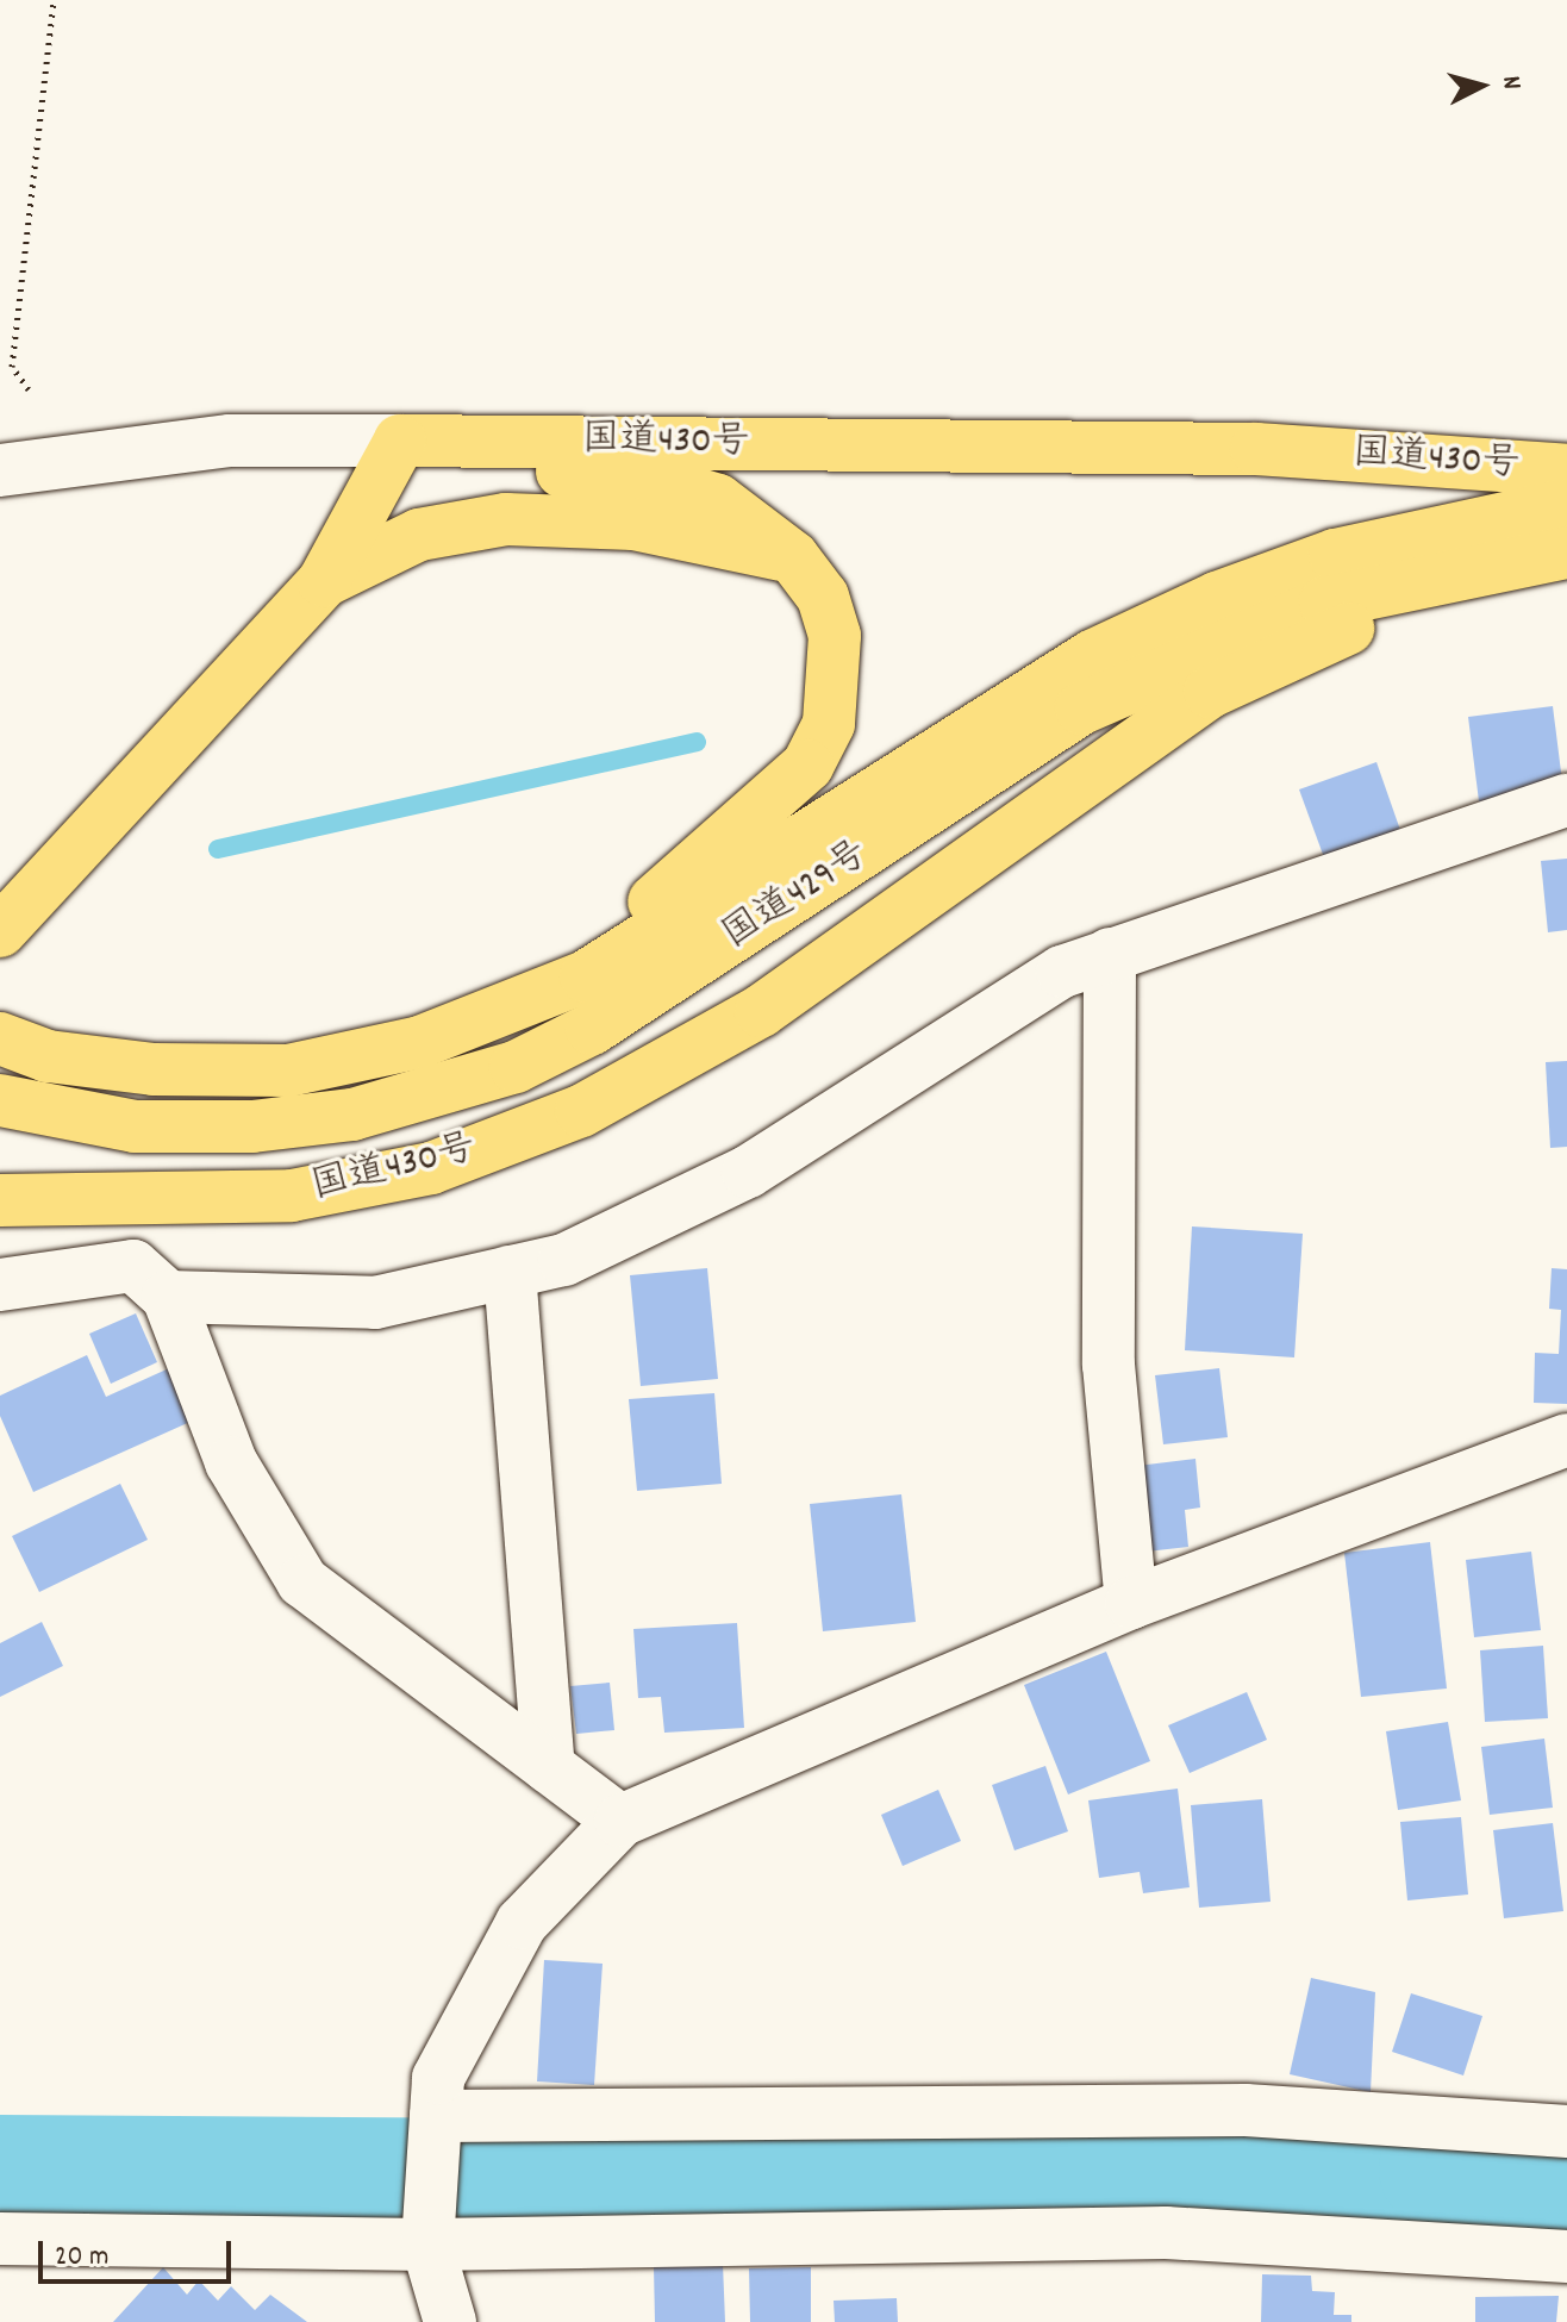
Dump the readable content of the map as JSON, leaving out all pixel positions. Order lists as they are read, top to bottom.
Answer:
{
  "streets": {
    "highway": ["国道430号", "国道429号"]
  },
  "crossings": [
    ["国道430号", "国道429号"]
  ],
  "scale_bar": "20 m",
  "north": "right"
}
